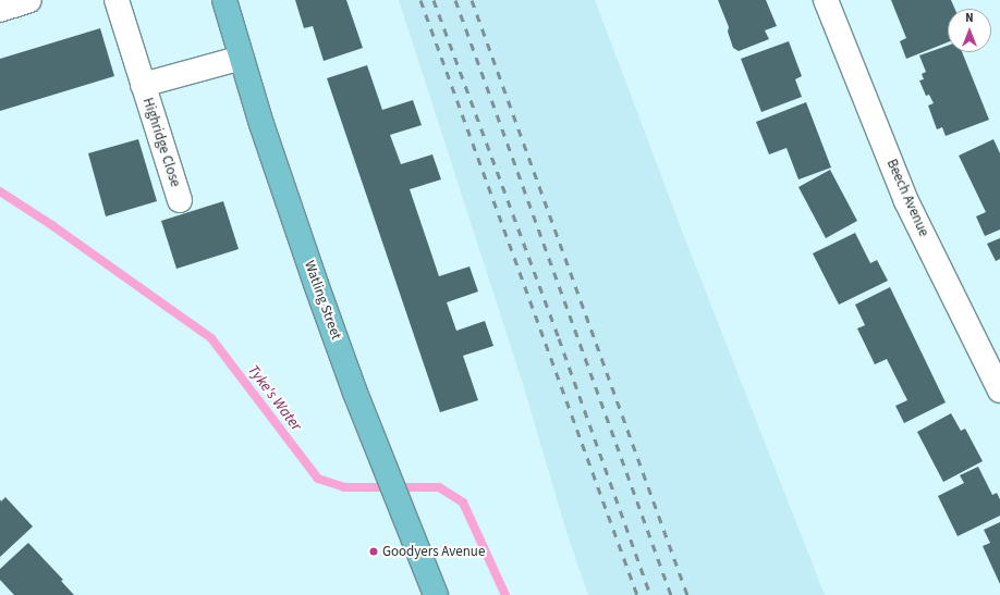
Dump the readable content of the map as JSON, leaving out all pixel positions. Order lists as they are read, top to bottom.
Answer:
{
  "streets": {
    "main road": ["Watling Street"],
    "street": ["Highridge Close", "Beech Avenue"]
  },
  "crossings": [
    ["Highridge Close", "Watling Street"]
  ],
  "water": ["Tyke's Water"],
  "places": ["Goodyers Avenue"],
  "north": "top"
}
